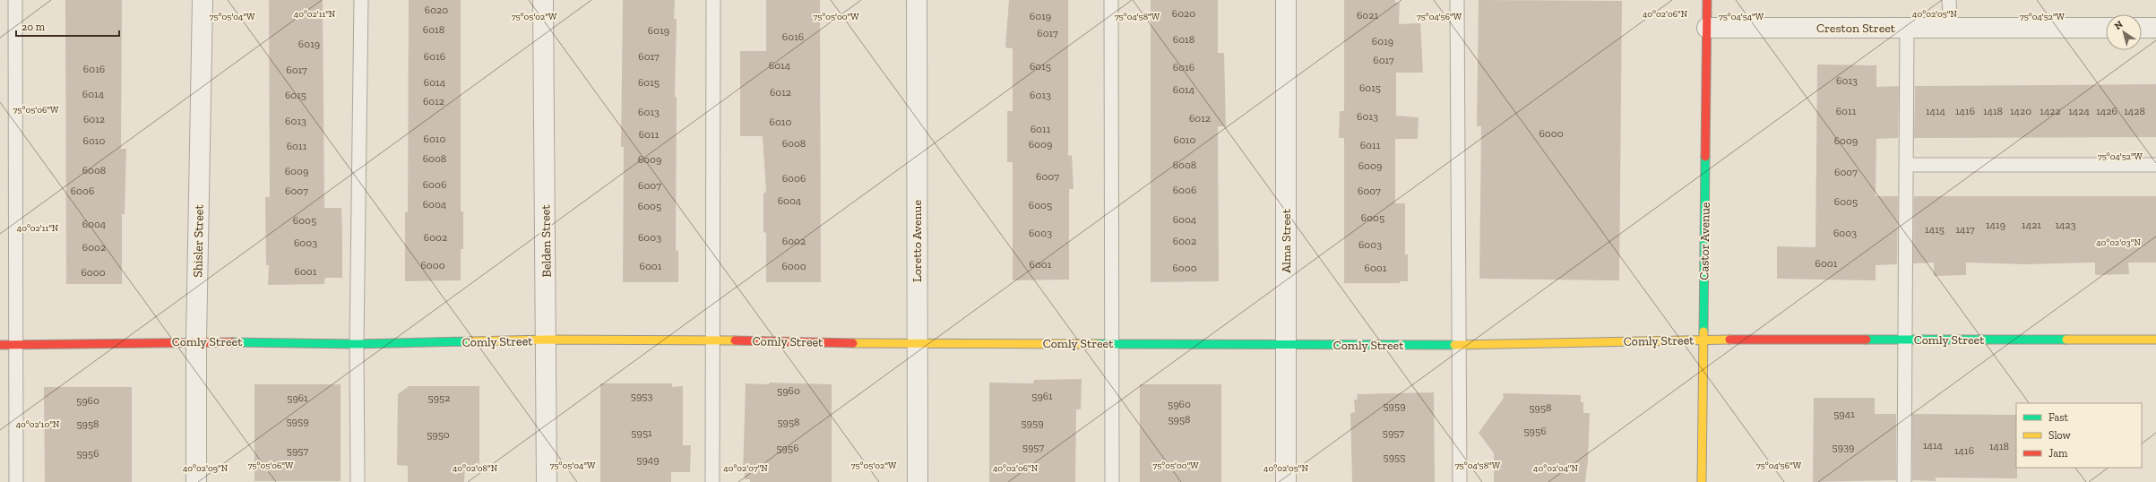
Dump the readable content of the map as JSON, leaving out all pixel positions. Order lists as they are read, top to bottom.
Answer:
{
  "streets": {
    "street": [
      "Creston Street",
      "Shisler Street",
      "Belden Street",
      "Loretto Avenue",
      "Alma Street",
      "Castor Avenue",
      "Comly Street"
    ]
  },
  "crossings": [
    ["Creston Street", "Castor Avenue"],
    ["Shisler Street", "Comly Street"],
    ["Belden Street", "Comly Street"],
    ["Loretto Avenue", "Comly Street"],
    ["Alma Street", "Comly Street"],
    ["Castor Avenue", "Comly Street"]
  ],
  "house_numbers": [
    "6020",
    "6020",
    "6021",
    "6019",
    "6018",
    "6019",
    "6017",
    "6016",
    "6018",
    "6019",
    "6019",
    "6016",
    "6017",
    "6017",
    "6014",
    "6015",
    "6016",
    "6016",
    "6017",
    "6013",
    "6014",
    "6015",
    "6015",
    "6014",
    "6012",
    "6014",
    "6015",
    "6013",
    "6012",
    "6011",
    "1414",
    "1416",
    "1418",
    "1420",
    "1422",
    "1424",
    "1426",
    "1428",
    "6013",
    "6013",
    "6012",
    "6012",
    "6013",
    "6010",
    "6011",
    "6000",
    "6011",
    "6010",
    "6010",
    "6010",
    "6009",
    "6008",
    "6009",
    "6011",
    "6011",
    "6008",
    "6009",
    "6008",
    "6009",
    "6008",
    "6009",
    "6007",
    "6007",
    "6006",
    "6006",
    "6007",
    "6006",
    "6006",
    "6007",
    "6007",
    "6004",
    "6005",
    "6004",
    "6005",
    "6005",
    "6005",
    "6004",
    "6005",
    "6004",
    "1419",
    "1421",
    "1423",
    "1415",
    "1417",
    "6003",
    "6003",
    "6002",
    "6003",
    "6002",
    "6002",
    "6003",
    "6003",
    "6002",
    "6001",
    "6001",
    "6000",
    "6001",
    "6000",
    "6000",
    "6001",
    "6001",
    "6000",
    "5960",
    "5953",
    "5961",
    "5961",
    "5952",
    "5960",
    "5960",
    "5959",
    "5958",
    "5941",
    "5958",
    "5959",
    "5958",
    "5959",
    "5958",
    "5956",
    "5951",
    "5957",
    "5950",
    "1414",
    "1418",
    "5957",
    "5939",
    "5956",
    "5957",
    "1416",
    "5956",
    "5955",
    "5949"
  ],
  "legend": ["Fast", "Slow", "Jam"],
  "scale_bar": "20 m",
  "north": "top left",
  "coordinates": [
    "40°02'11\"N",
    "40°02'06\"N",
    "40°02'05\"N",
    "75°05'04\"W",
    "75°05'02\"W",
    "75°05'00\"W",
    "75°04'58\"W",
    "75°04'56\"W",
    "75°04'54\"W",
    "75°04'52\"W",
    "75°05'06\"W",
    "40°02'03\"N",
    "40°02'10\"N",
    "40°02'09\"N",
    "40°02'08\"N",
    "40°02'07\"N",
    "40°02'04\"N"
  ]
}
